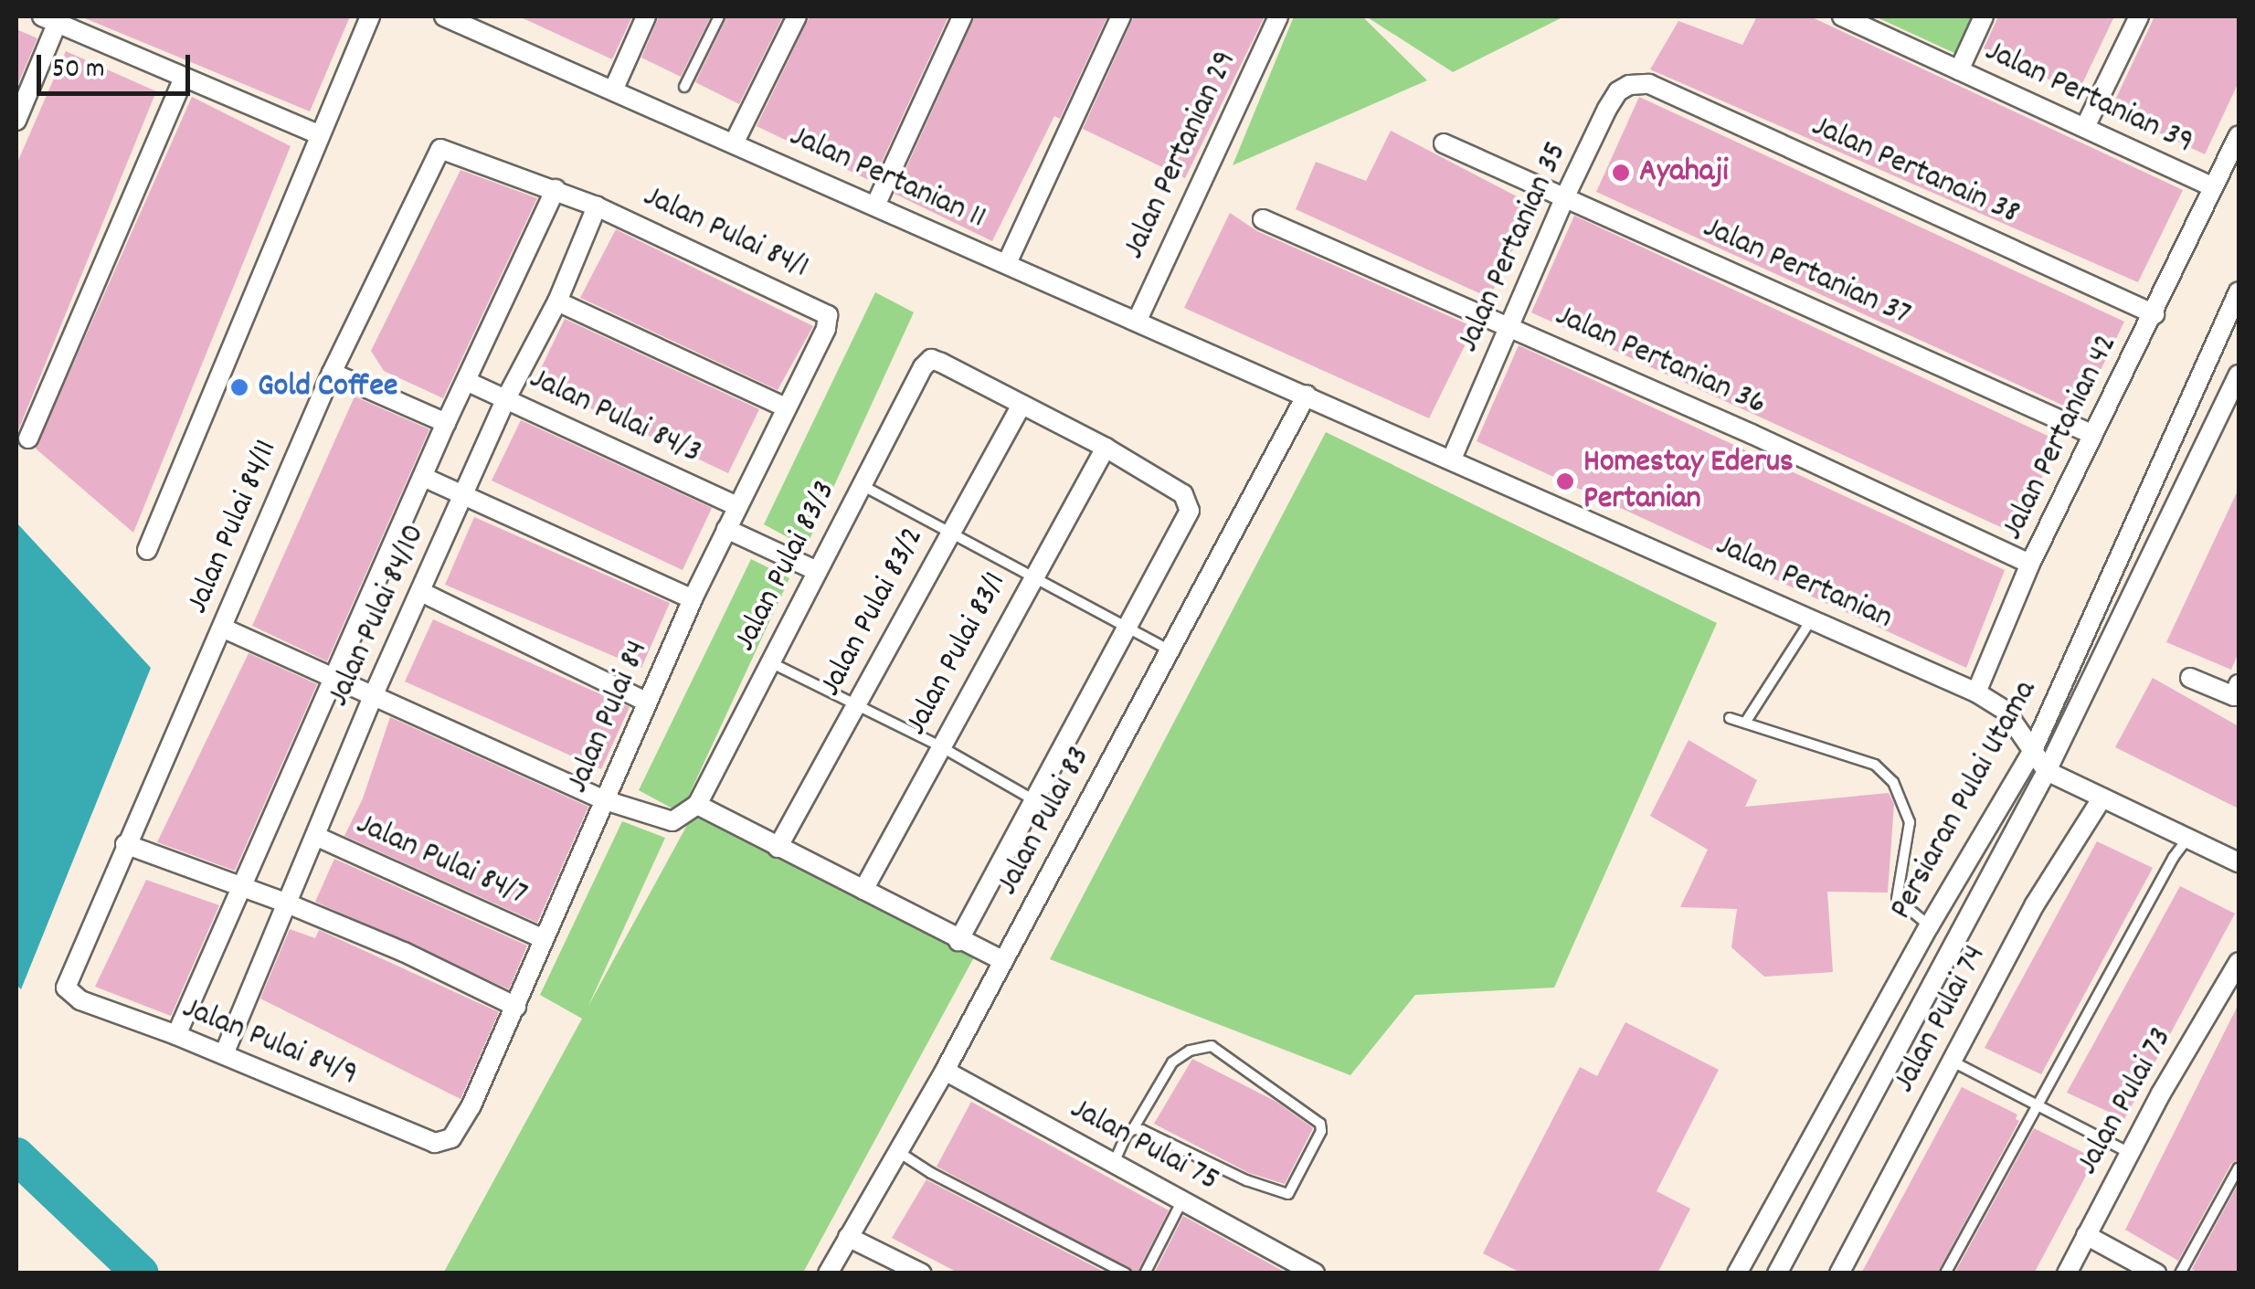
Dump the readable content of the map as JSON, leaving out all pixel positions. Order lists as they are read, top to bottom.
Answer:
{
  "streets": {
    "street": [
      "Jalan Pertanian 39",
      "Jalan Pertanian 29",
      "Jalan Pertanain 38",
      "Jalan Pertanian 11",
      "Jalan Pulai 84/1",
      "Jalan Pertanian 35",
      "Jalan Pertanian 37",
      "Jalan Pertanian 36",
      "Jalan Pulai 84/3",
      "Jalan Pertanian 42",
      "Jalan Pulai 84/11",
      "Jalan Pulai 83/3",
      "Jalan Pertanian",
      "Jalan Pulai 83/2",
      "Jalan Pulai 84/10",
      "Jalan Pulai 83/1",
      "Jalan Pulai 84",
      "Persiaran Pulai Utama",
      "Jalan Pulai 83",
      "Jalan Pulai 84/7",
      "Jalan Pulai 74",
      "Jalan Pulai 84/9",
      "Jalan Pulai 73",
      "Jalan Pulai 75"
    ]
  },
  "crossings": [
    ["Jalan Pertanian 39", "Jalan Pertanian 42"],
    ["Jalan Pertanian 29", "Jalan Pertanian 11"],
    ["Jalan Pertanain 38", "Jalan Pertanian 35"],
    ["Jalan Pertanain 38", "Jalan Pertanian 42"],
    ["Jalan Pertanian 11", "Jalan Pertanian"],
    ["Jalan Pertanian 11", "Jalan Pulai 83"],
    ["Jalan Pulai 84/1", "Jalan Pulai 84/11"],
    ["Jalan Pulai 84/1", "Jalan Pulai 84/10"],
    ["Jalan Pulai 84/1", "Jalan Pulai 84"],
    ["Jalan Pertanian 35", "Jalan Pertanian 37"],
    ["Jalan Pertanian 35", "Jalan Pertanian 36"],
    ["Jalan Pertanian 35", "Jalan Pertanian"],
    ["Jalan Pertanian 37", "Jalan Pertanian 42"],
    ["Jalan Pertanian 36", "Jalan Pertanian 42"],
    ["Jalan Pulai 84/3", "Jalan Pulai 84/10"],
    ["Jalan Pulai 84/3", "Jalan Pulai 84"],
    ["Jalan Pertanian 42", "Jalan Pertanian"],
    ["Jalan Pulai 84/11", "Jalan Pulai 84/10"],
    ["Jalan Pulai 84/11", "Jalan Pulai 84/9"],
    ["Jalan Pulai 83/3", "Jalan Pulai 83/2"],
    ["Jalan Pertanian", "Jalan Pulai 83"],
    ["Jalan Pulai 84/10", "Jalan Pulai 84/7"],
    ["Jalan Pulai 84/10", "Jalan Pulai 84/9"],
    ["Jalan Pulai 84", "Jalan Pulai 84/7"],
    ["Jalan Pulai 84", "Jalan Pulai 84/9"],
    ["Jalan Pulai 83", "Jalan Pulai 75"]
  ],
  "places": ["Ayahaji", "Gold Coffee", "Homestay Ederus Pertanian"],
  "scale_bar": "50 m"
}
